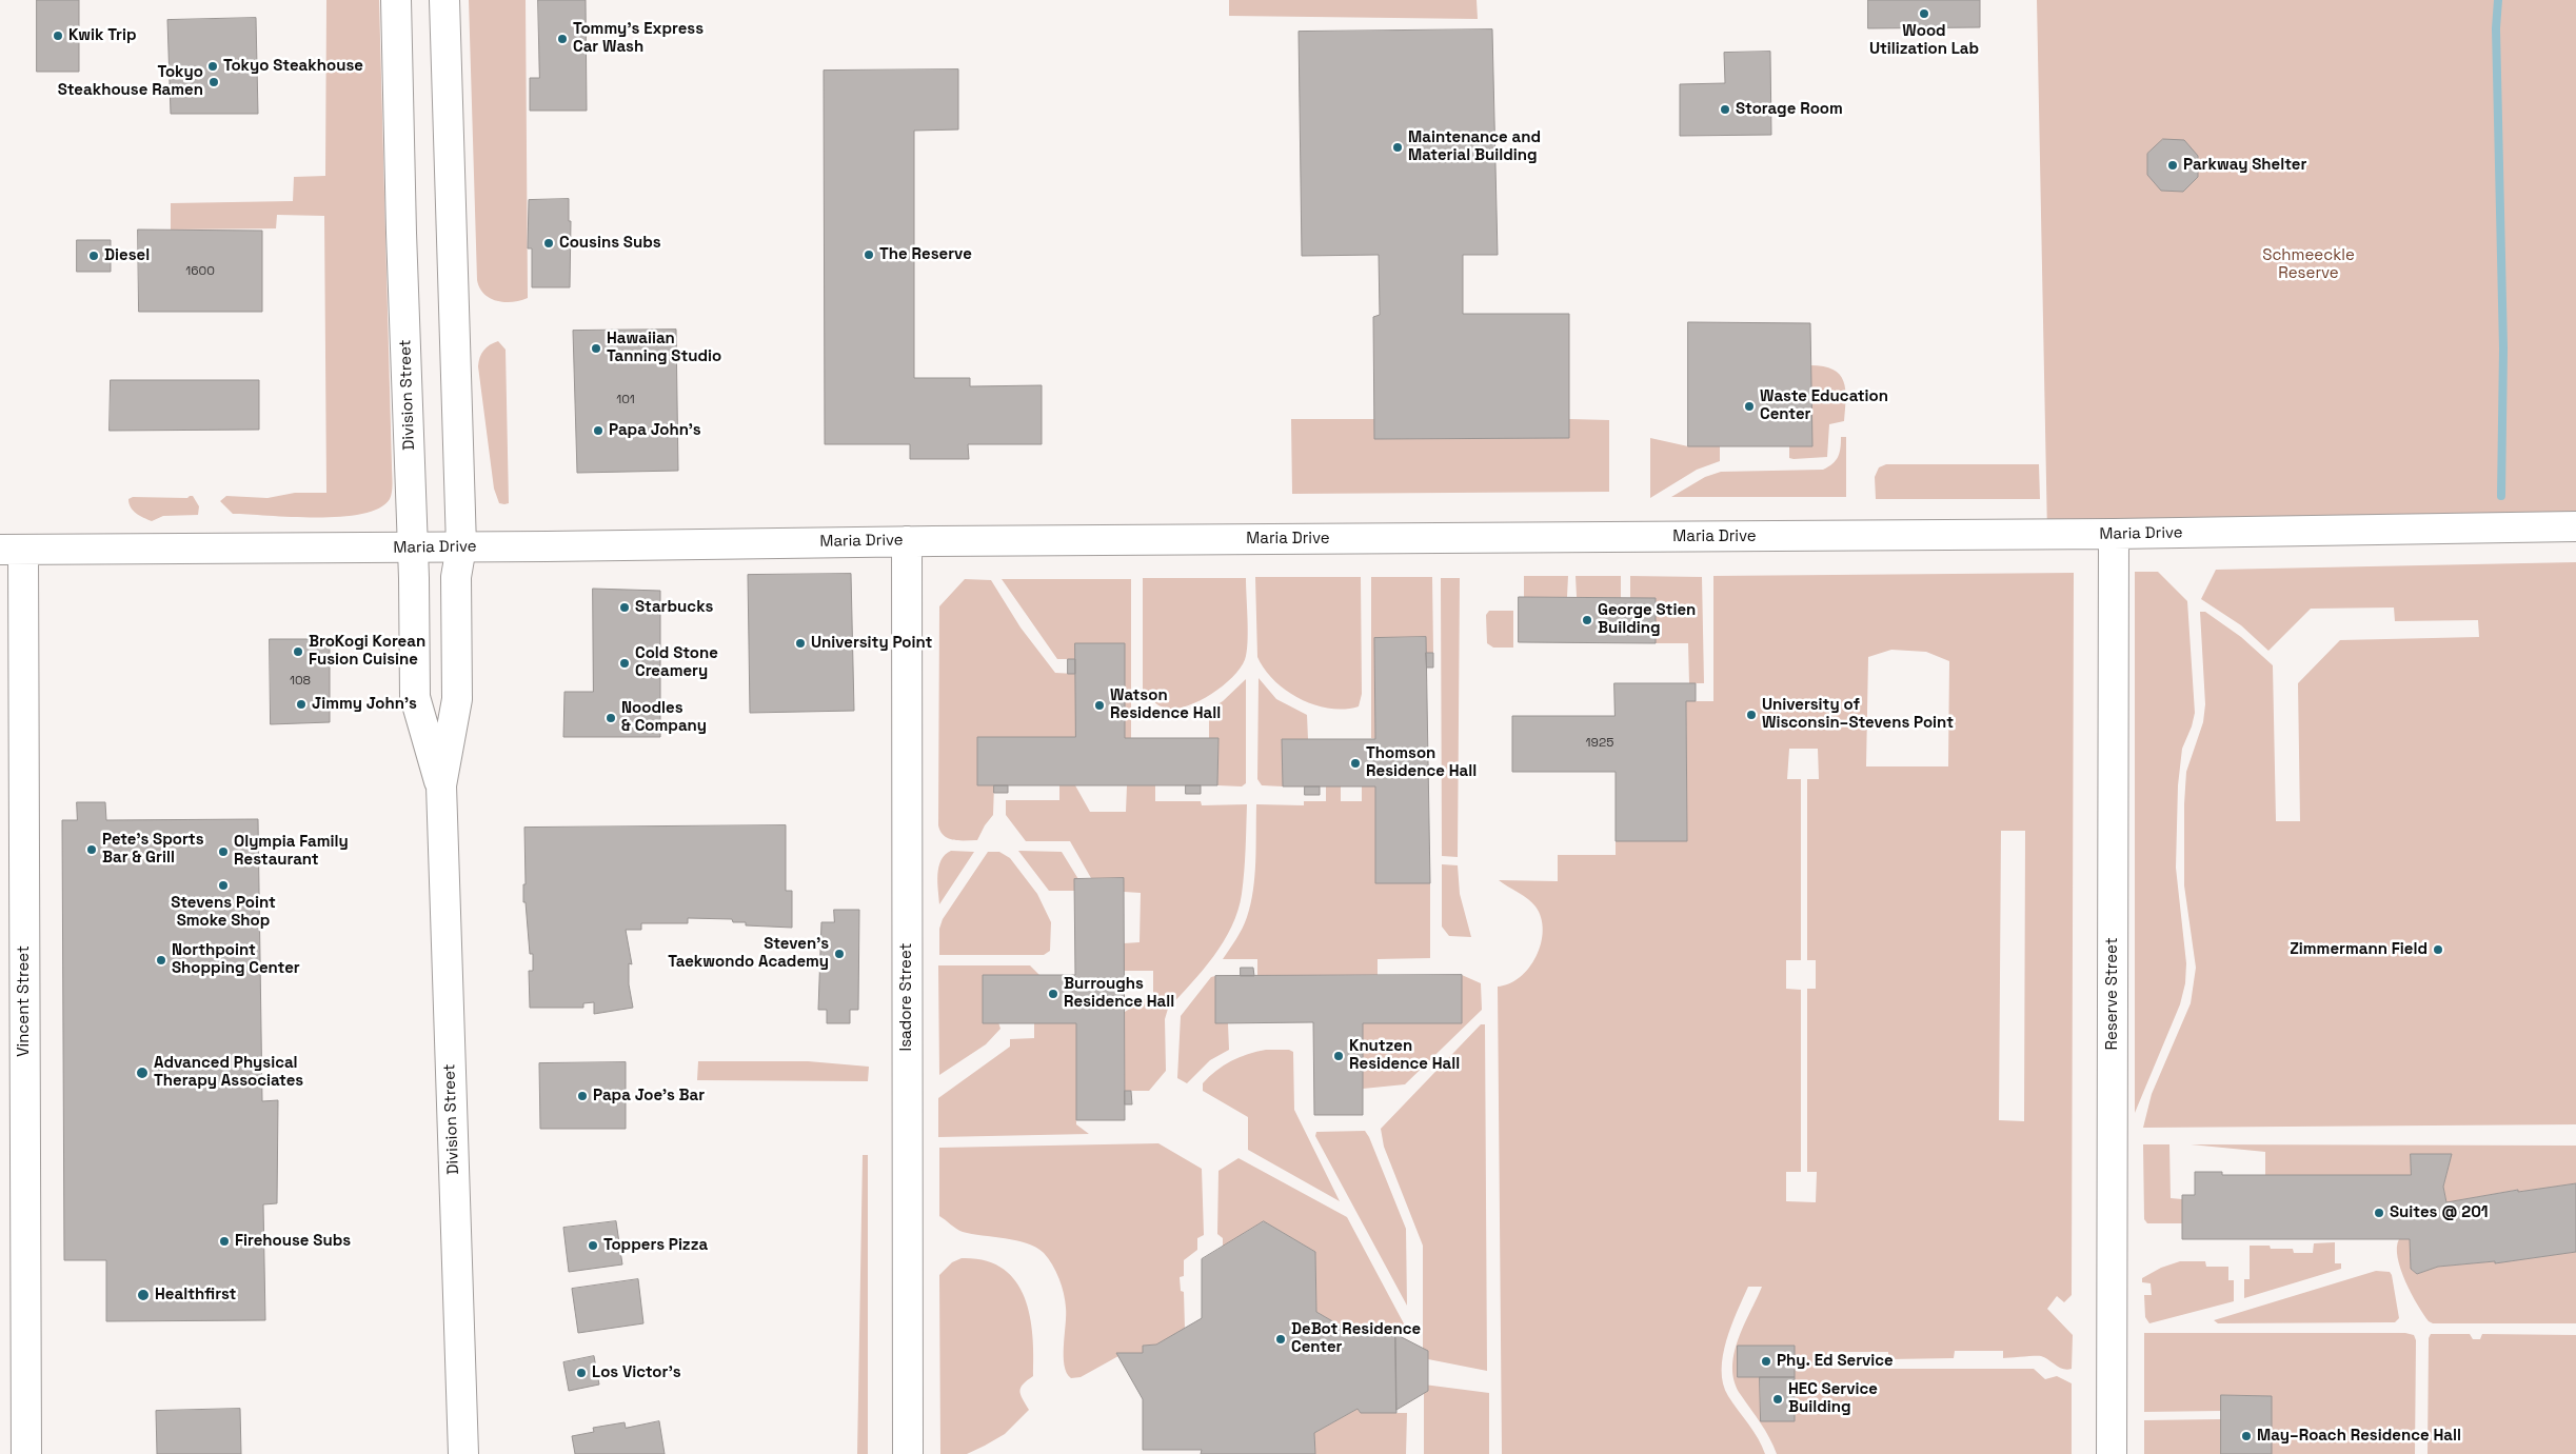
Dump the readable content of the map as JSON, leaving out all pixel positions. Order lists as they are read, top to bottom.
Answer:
{
  "streets": {
    "street": [
      "Division Street",
      "Maria Drive",
      "Reserve Street",
      "Isadore Street",
      "Vincent Street"
    ]
  },
  "crossings": [
    ["Division Street", "Maria Drive"],
    ["Maria Drive", "Reserve Street"],
    ["Maria Drive", "Isadore Street"],
    ["Maria Drive", "Vincent Street"]
  ],
  "parks": ["Schmeeckle Reserve"],
  "places": [
    "Wood Utilization Lab",
    "Kwik Trip",
    "Tommy's Express Car Wash",
    "Tokyo Steakhouse",
    "Tokyo Steakhouse Ramen",
    "Storage Room",
    "Maintenance and Material Building",
    "Parkway Shelter",
    "Cousins Subs",
    "The Reserve",
    "Diesel",
    "Hawaiian Tanning Studio",
    "Waste Education Center",
    "Papa John's",
    "Starbucks",
    "George Stien Building",
    "University Point",
    "BroKogi Korean Fusion Cuisine",
    "Cold Stone Creamery",
    "Jimmy John's",
    "Watson Residence Hall",
    "University of Wisconsin–Stevens Point",
    "Noodles & Company",
    "Thomson Residence Hall",
    "Pete's Sports Bar & Grill",
    "Olympia Family Restaurant",
    "Stevens Point Smoke Shop",
    "Zimmermann Field",
    "Steven's Taekwondo Academy",
    "Northpoint Shopping Center",
    "Burroughs Residence Hall",
    "Knutzen Residence Hall",
    "Advanced Physical Therapy Associates",
    "Papa Joe's Bar",
    "Suites @ 201",
    "Firehouse Subs",
    "Toppers Pizza",
    "Healthfirst",
    "DeBot Residence Center",
    "Phy. Ed Service",
    "Los Victor's",
    "HEC Service Building",
    "May–Roach Residence Hall"
  ],
  "house_numbers": [
    "1600",
    "101",
    "108",
    "1925"
  ]
}
